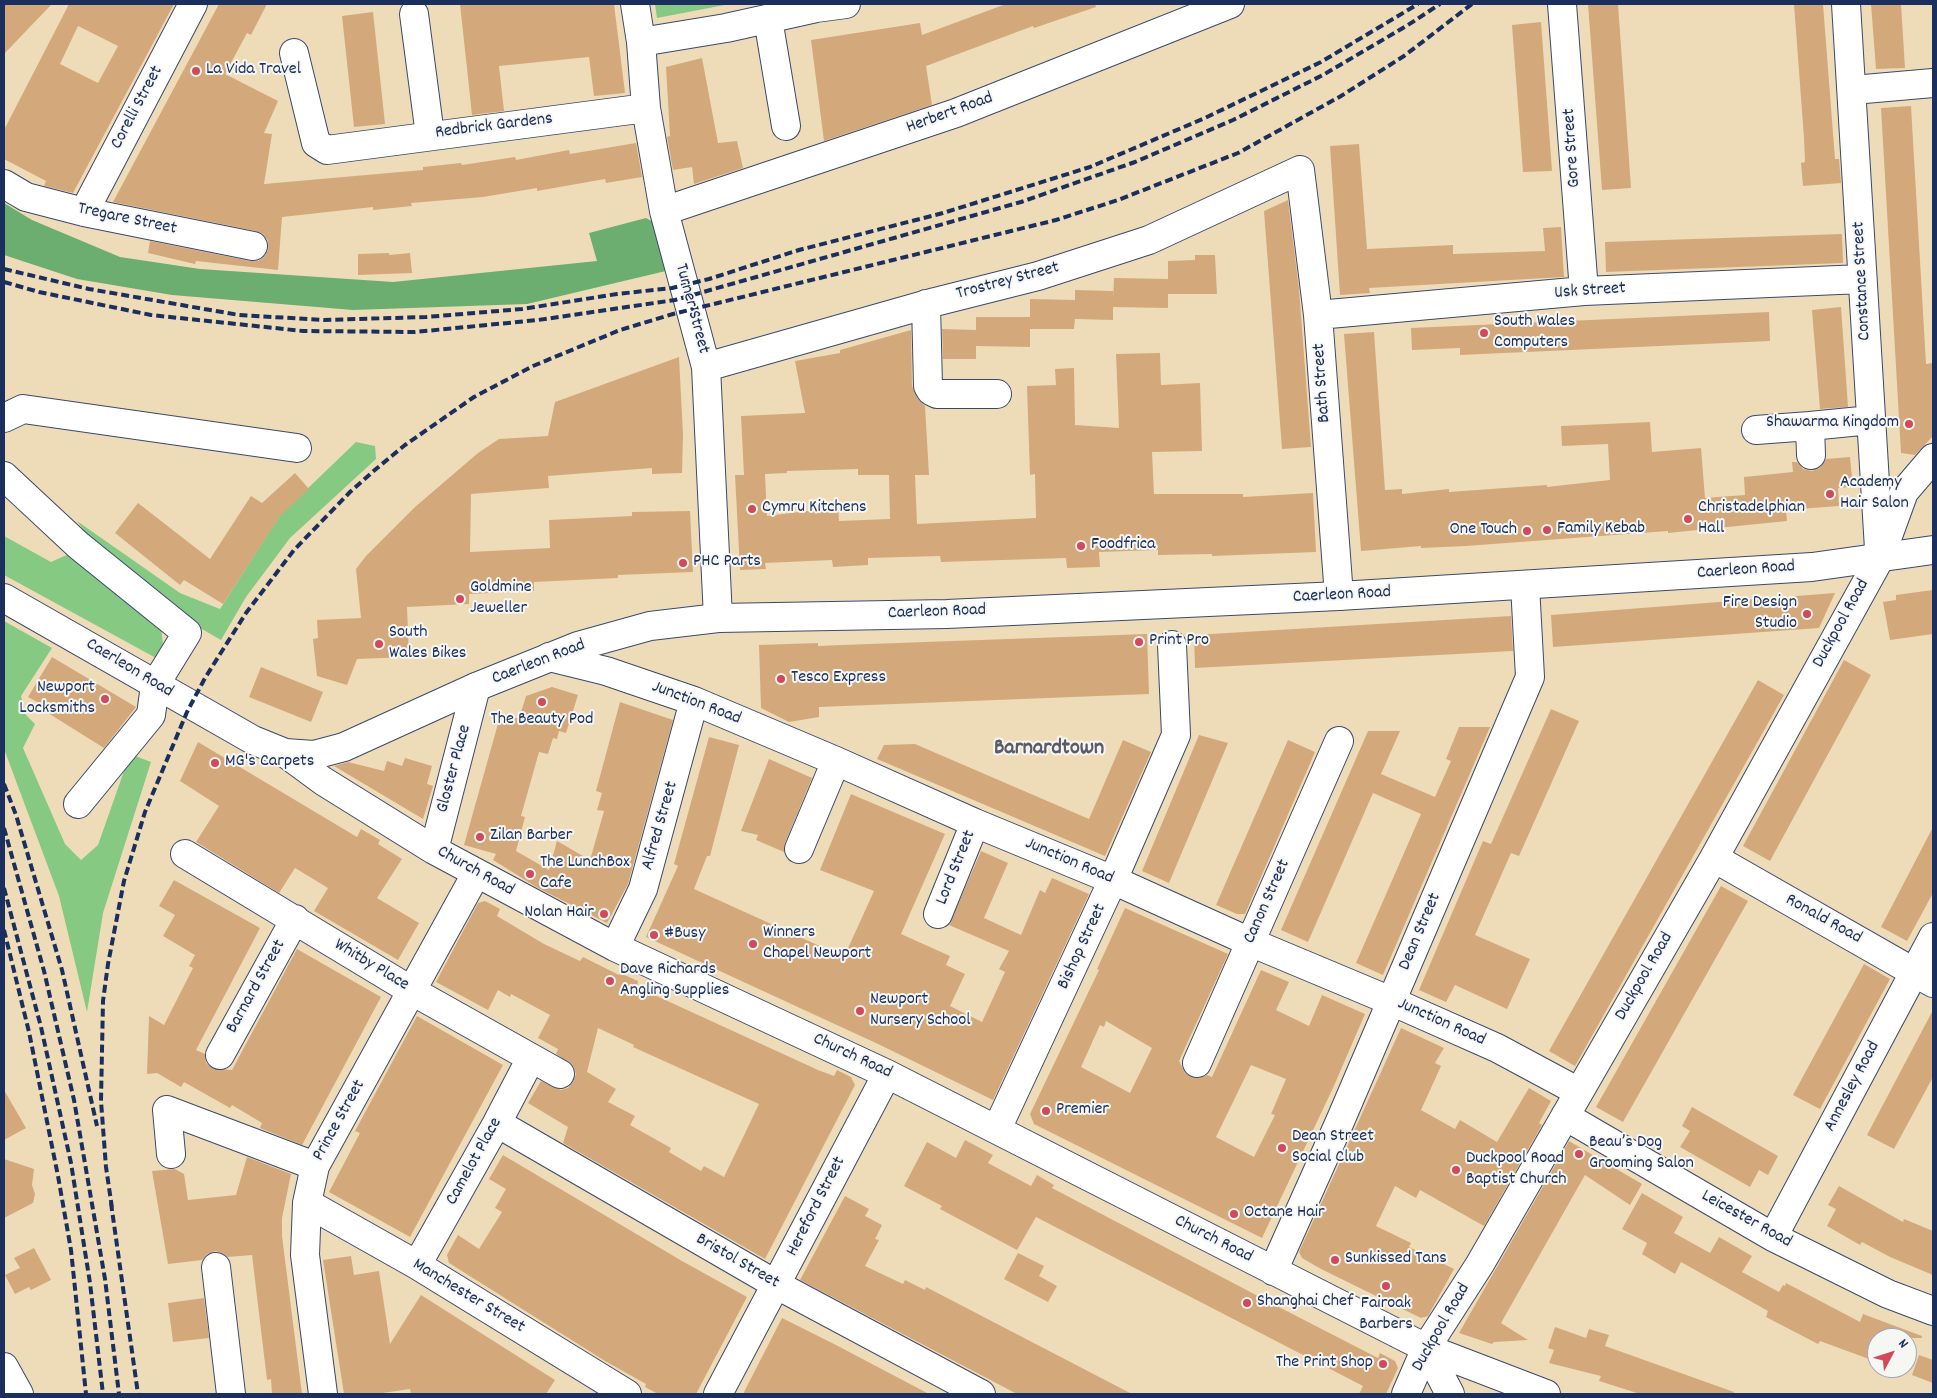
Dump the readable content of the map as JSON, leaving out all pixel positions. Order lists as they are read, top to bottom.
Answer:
{
  "streets": {
    "street": [
      "Corelli Street",
      "Herbert Road",
      "Redbrick Gardens",
      "Gore Street",
      "Tregare Street",
      "Constance Street",
      "Trostrey Street",
      "Usk Street",
      "Turner Street",
      "Bath Street",
      "Caerleon Road",
      "Duckpool Road",
      "Junction Road",
      "Gloster Place",
      "Alfred Street",
      "Lord Street",
      "Church Road",
      "Canon Street",
      "Ronald Road",
      "Dean Street",
      "Bishop Street",
      "Whitby Place",
      "Barnard Street",
      "Annesley Road",
      "Prince Street",
      "Camelot Place",
      "Hereford Street",
      "Leicester Road",
      "Bristol Street",
      "Manchester Street"
    ]
  },
  "crossings": [
    ["Corelli Street", "Tregare Street"],
    ["Herbert Road", "Turner Street"],
    ["Redbrick Gardens", "Turner Street"],
    ["Gore Street", "Usk Street"],
    ["Constance Street", "Usk Street"],
    ["Constance Street", "Caerleon Road"],
    ["Constance Street", "Duckpool Road"],
    ["Trostrey Street", "Turner Street"],
    ["Trostrey Street", "Bath Street"],
    ["Usk Street", "Bath Street"],
    ["Turner Street", "Caerleon Road"],
    ["Bath Street", "Caerleon Road"],
    ["Caerleon Road", "Duckpool Road"],
    ["Caerleon Road", "Junction Road"],
    ["Caerleon Road", "Gloster Place"],
    ["Caerleon Road", "Church Road"],
    ["Caerleon Road", "Dean Street"],
    ["Duckpool Road", "Junction Road"],
    ["Duckpool Road", "Church Road"],
    ["Duckpool Road", "Ronald Road"],
    ["Duckpool Road", "Leicester Road"],
    ["Junction Road", "Alfred Street"],
    ["Junction Road", "Lord Street"],
    ["Junction Road", "Canon Street"],
    ["Junction Road", "Dean Street"],
    ["Junction Road", "Bishop Street"],
    ["Gloster Place", "Church Road"],
    ["Alfred Street", "Church Road"],
    ["Church Road", "Dean Street"],
    ["Church Road", "Bishop Street"],
    ["Church Road", "Prince Street"],
    ["Church Road", "Hereford Street"],
    ["Ronald Road", "Annesley Road"],
    ["Whitby Place", "Barnard Street"],
    ["Whitby Place", "Prince Street"],
    ["Whitby Place", "Camelot Place"],
    ["Annesley Road", "Leicester Road"],
    ["Prince Street", "Manchester Street"],
    ["Camelot Place", "Bristol Street"],
    ["Camelot Place", "Manchester Street"],
    ["Hereford Street", "Bristol Street"]
  ],
  "districts": ["Barnardtown"],
  "places": [
    "La Vida Travel",
    "South Wales Computers",
    "Shawarma Kingdom",
    "Academy Hair Salon",
    "Cymru Kitchens",
    "Christadelphian Hall",
    "Family Kebab",
    "One Touch",
    "Foodfrica",
    "PHC Parts",
    "Goldmine Jeweller",
    "Fire Design Studio",
    "Print Pro",
    "South Wales Bikes",
    "Tesco Express",
    "Newport Locksmiths",
    "The Beauty Pod",
    "MG's Carpets",
    "Zilan Barber",
    "The LunchBox Cafe",
    "Nolan Hair",
    "#Busy",
    "Winners Chapel Newport",
    "Dave Richards Angling Supplies",
    "Newport Nursery School",
    "Premier",
    "Dean Street Social Club",
    "Beau’s Dog Grooming Salon",
    "Duckpool Road Baptist Church",
    "Octane Hair",
    "Sunkissed Tans",
    "Fairoak Barbers",
    "Shanghai Chef",
    "The Print Shop"
  ],
  "north": "top right"
}
